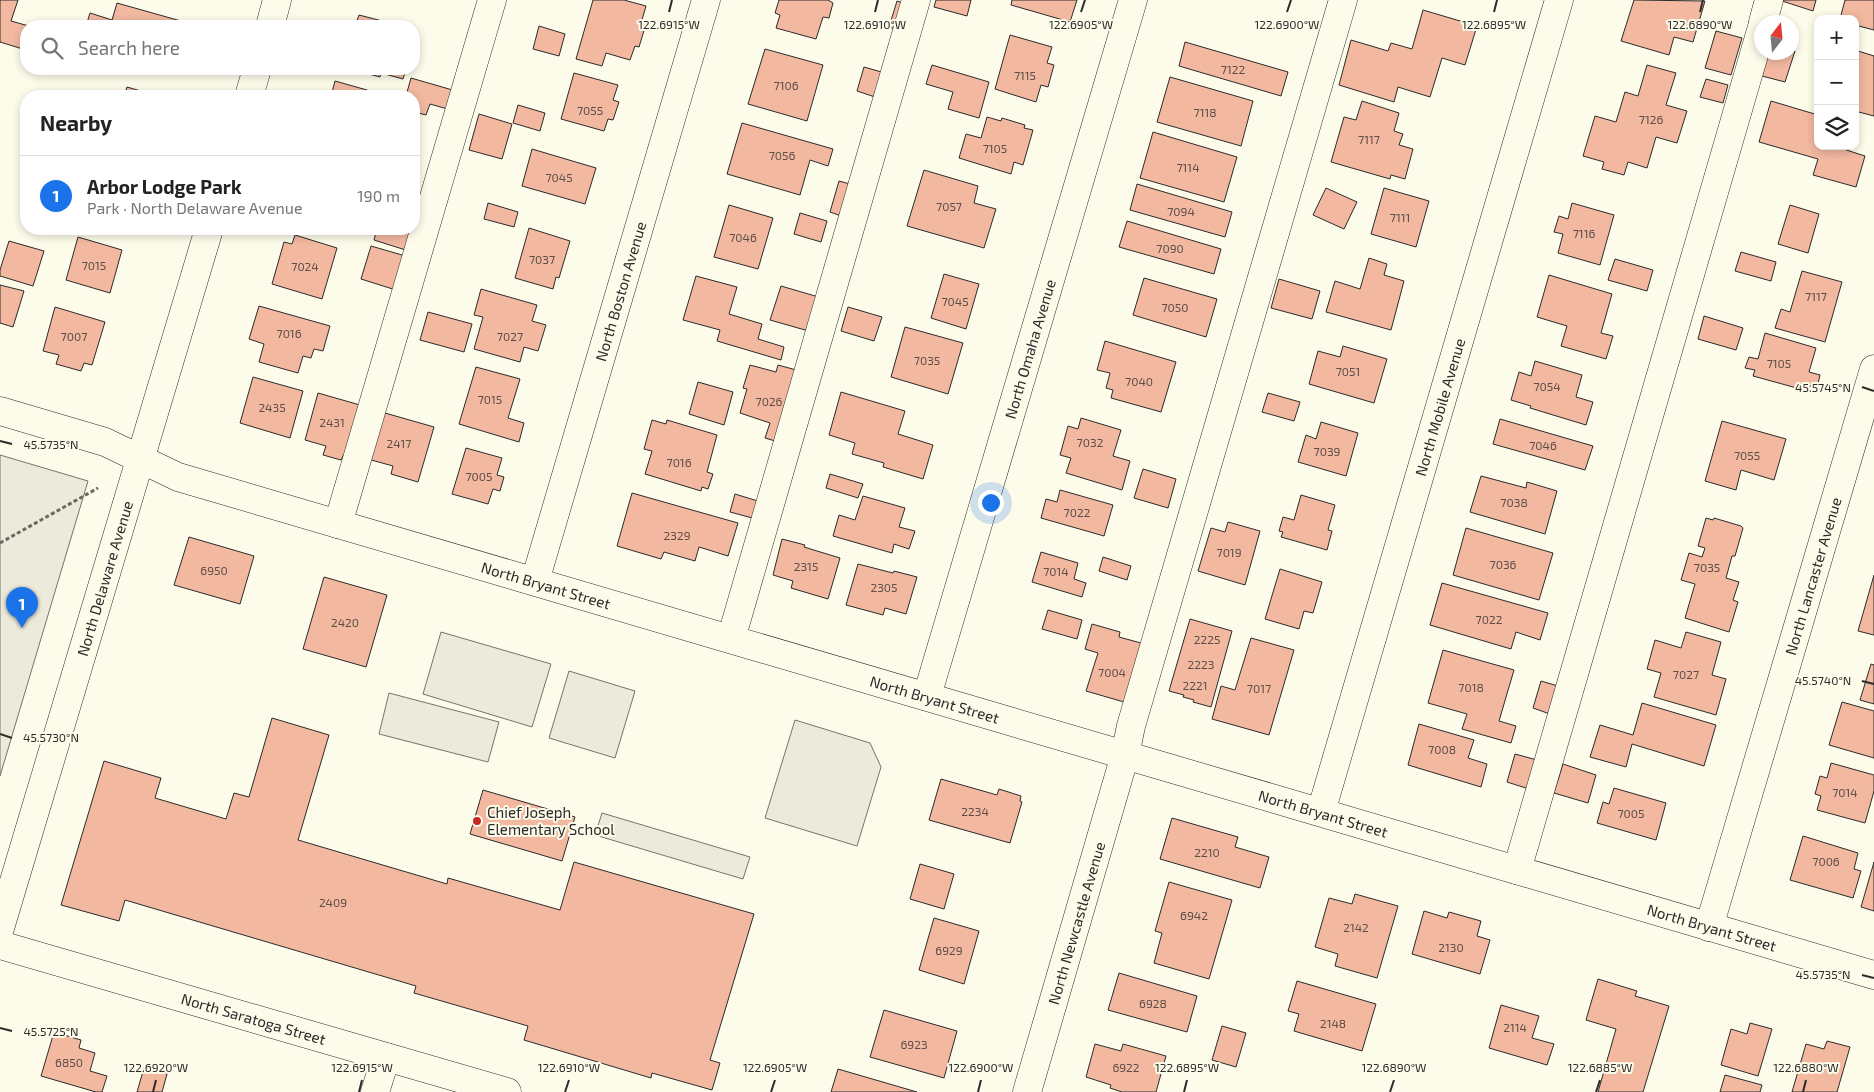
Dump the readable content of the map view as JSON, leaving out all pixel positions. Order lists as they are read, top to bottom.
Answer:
{
  "streets": {
    "street": [
      "North Boston Avenue",
      "North Omaha Avenue",
      "North Mobile Avenue",
      "North Lancaster Avenue",
      "North Delaware Avenue",
      "North Bryant Street",
      "North Newcastle Avenue",
      "North Saratoga Street"
    ]
  },
  "crossings": [
    ["North Boston Avenue", "North Bryant Street"],
    ["North Omaha Avenue", "North Bryant Street"],
    ["North Mobile Avenue", "North Bryant Street"],
    ["North Lancaster Avenue", "North Bryant Street"],
    ["North Delaware Avenue", "North Bryant Street"],
    ["North Bryant Street", "North Newcastle Avenue"]
  ],
  "places": ["Chief Joseph Elementary School"],
  "house_numbers": [
    "7122",
    "7115",
    "7106",
    "7055",
    "7118",
    "7126",
    "7117",
    "7105",
    "7056",
    "7114",
    "7045",
    "7057",
    "7094",
    "7111",
    "7116",
    "7046",
    "7090",
    "7037",
    "7015",
    "7024",
    "7117",
    "7045",
    "7050",
    "7016",
    "7007",
    "7027",
    "7035",
    "7105",
    "7051",
    "7040",
    "7054",
    "7015",
    "7026",
    "2435",
    "2431",
    "7032",
    "2417",
    "7046",
    "7039",
    "7055",
    "7016",
    "7005",
    "7038",
    "7022",
    "2329",
    "7019",
    "7036",
    "2315",
    "7035",
    "6950",
    "7014",
    "2305",
    "7022",
    "2420",
    "2225",
    "2223",
    "7004",
    "7027",
    "2221",
    "7018",
    "7017",
    "7008",
    "7014",
    "2234",
    "7005",
    "2210",
    "7006",
    "2409",
    "6942",
    "2142",
    "2130",
    "6929",
    "6928",
    "2148",
    "2114",
    "6923",
    "6850",
    "6922"
  ],
  "north": "top",
  "page": {
    "map_buttons": ["+", "−"],
    "search": "Search here",
    "heading": "Nearby",
    "list": [
      {
        "mark": "1",
        "name": "Arbor Lodge Park",
        "note": "Park · North Delaware Avenue",
        "value": "190 m"
      }
    ],
    "pins": "1"
  },
  "coordinates": [
    "122.6915°W",
    "122.6910°W",
    "122.6905°W",
    "122.6900°W",
    "122.6895°W",
    "122.6890°W",
    "45.5745°N",
    "45.5735°N",
    "45.5740°N",
    "45.5730°N",
    "45.5725°N",
    "122.6920°W",
    "122.6885°W",
    "122.6880°W"
  ]
}
